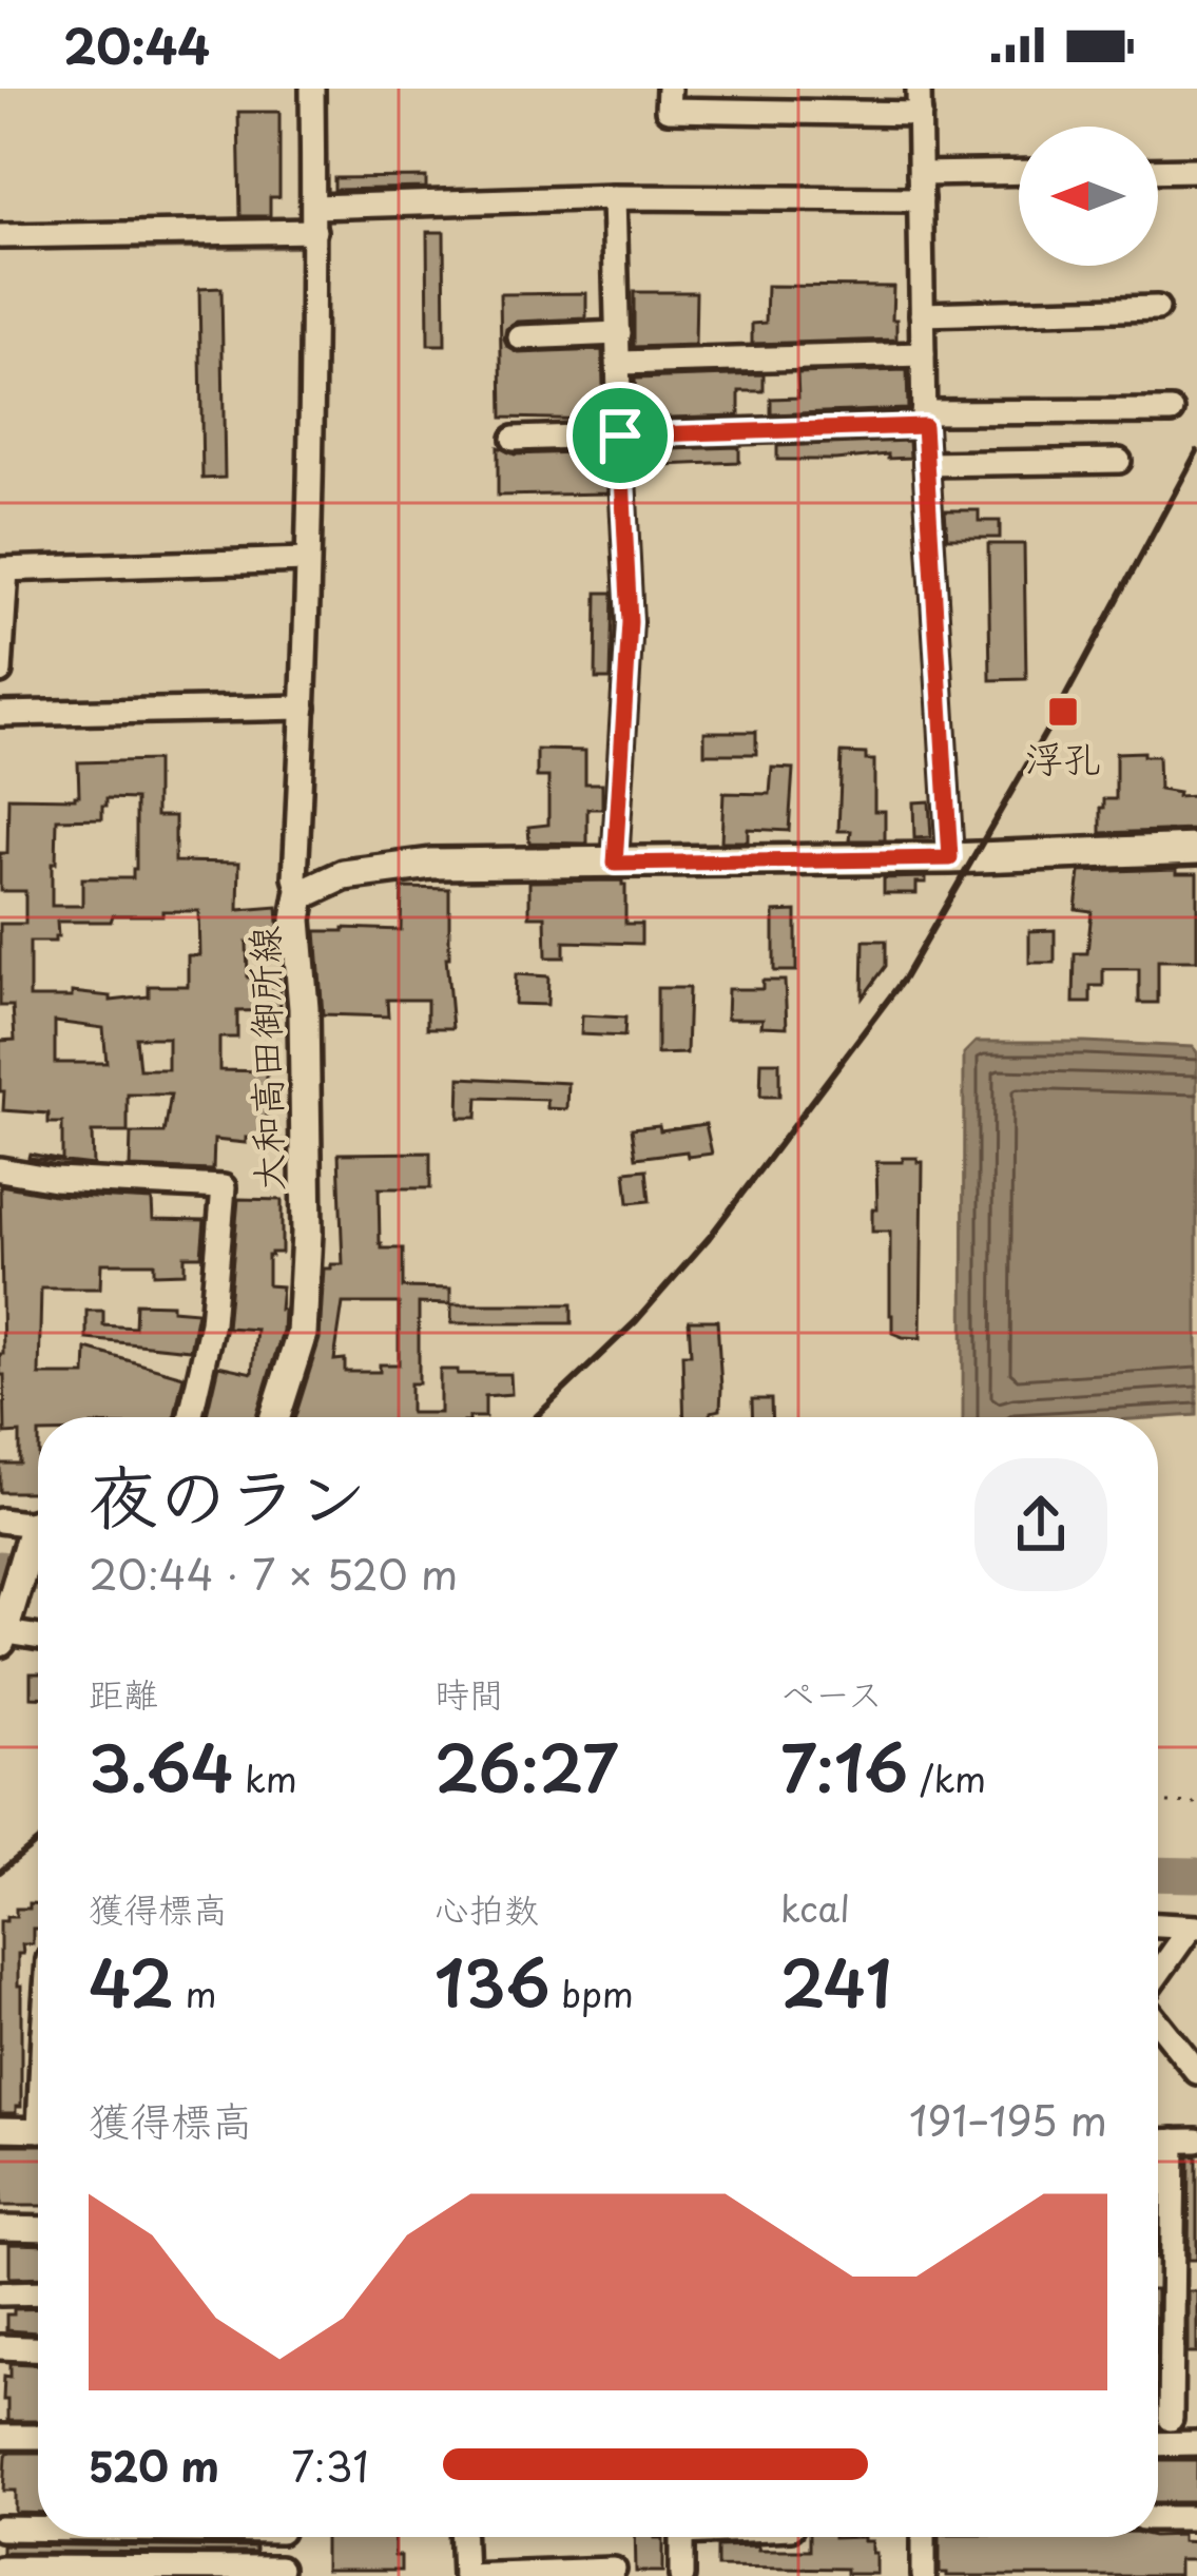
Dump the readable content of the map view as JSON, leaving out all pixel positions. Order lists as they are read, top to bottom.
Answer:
{
  "streets": {
    "main road": ["大和高田御所線"]
  },
  "places": {
    "transit": ["浮孔"]
  },
  "north": "left",
  "page": {
    "status": "20:44",
    "heading": ["夜のラン", "20:44 · 7 × 520 m"],
    "stats": [
      ["距離", "3.64 km"],
      ["時間", "26:27"],
      ["ペース", "7:16 /km"],
      ["獲得標高", "42 m"],
      ["心拍数", "136 bpm"],
      ["kcal", "241"]
    ],
    "chart": ["獲得標高", "191–195 m"],
    "list": [
      {
        "name": "520 m",
        "note": "7:31"
      }
    ]
  }
}
